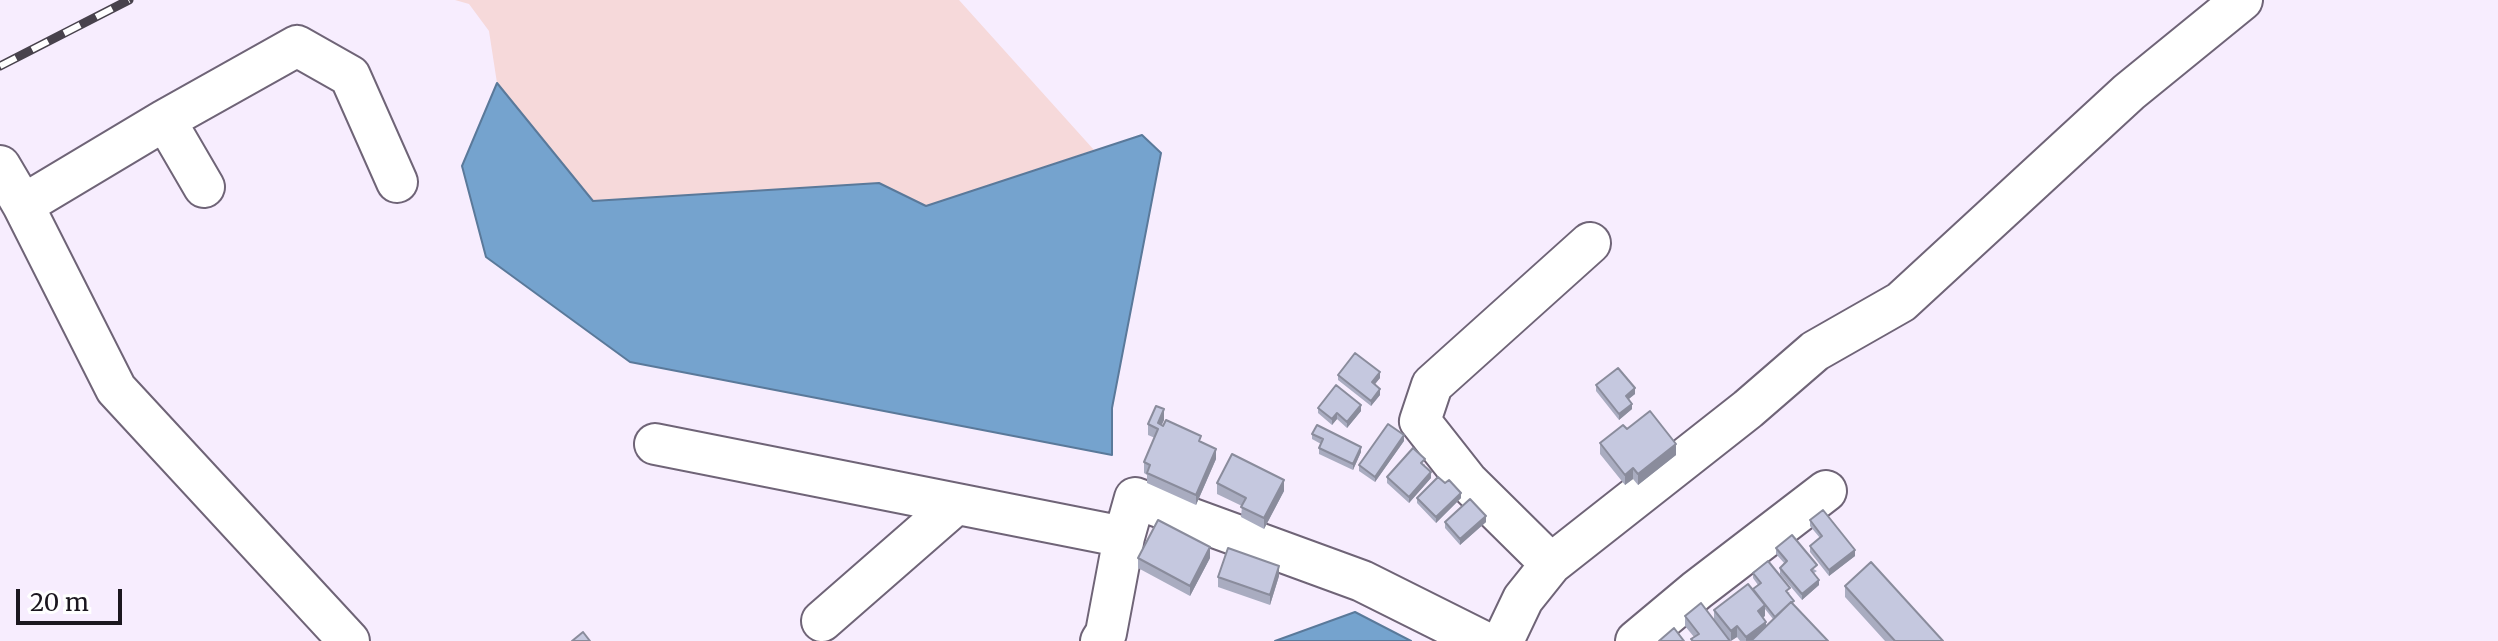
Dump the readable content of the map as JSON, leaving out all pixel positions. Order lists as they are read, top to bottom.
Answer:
{
  "scale_bar": "20 m"
}
